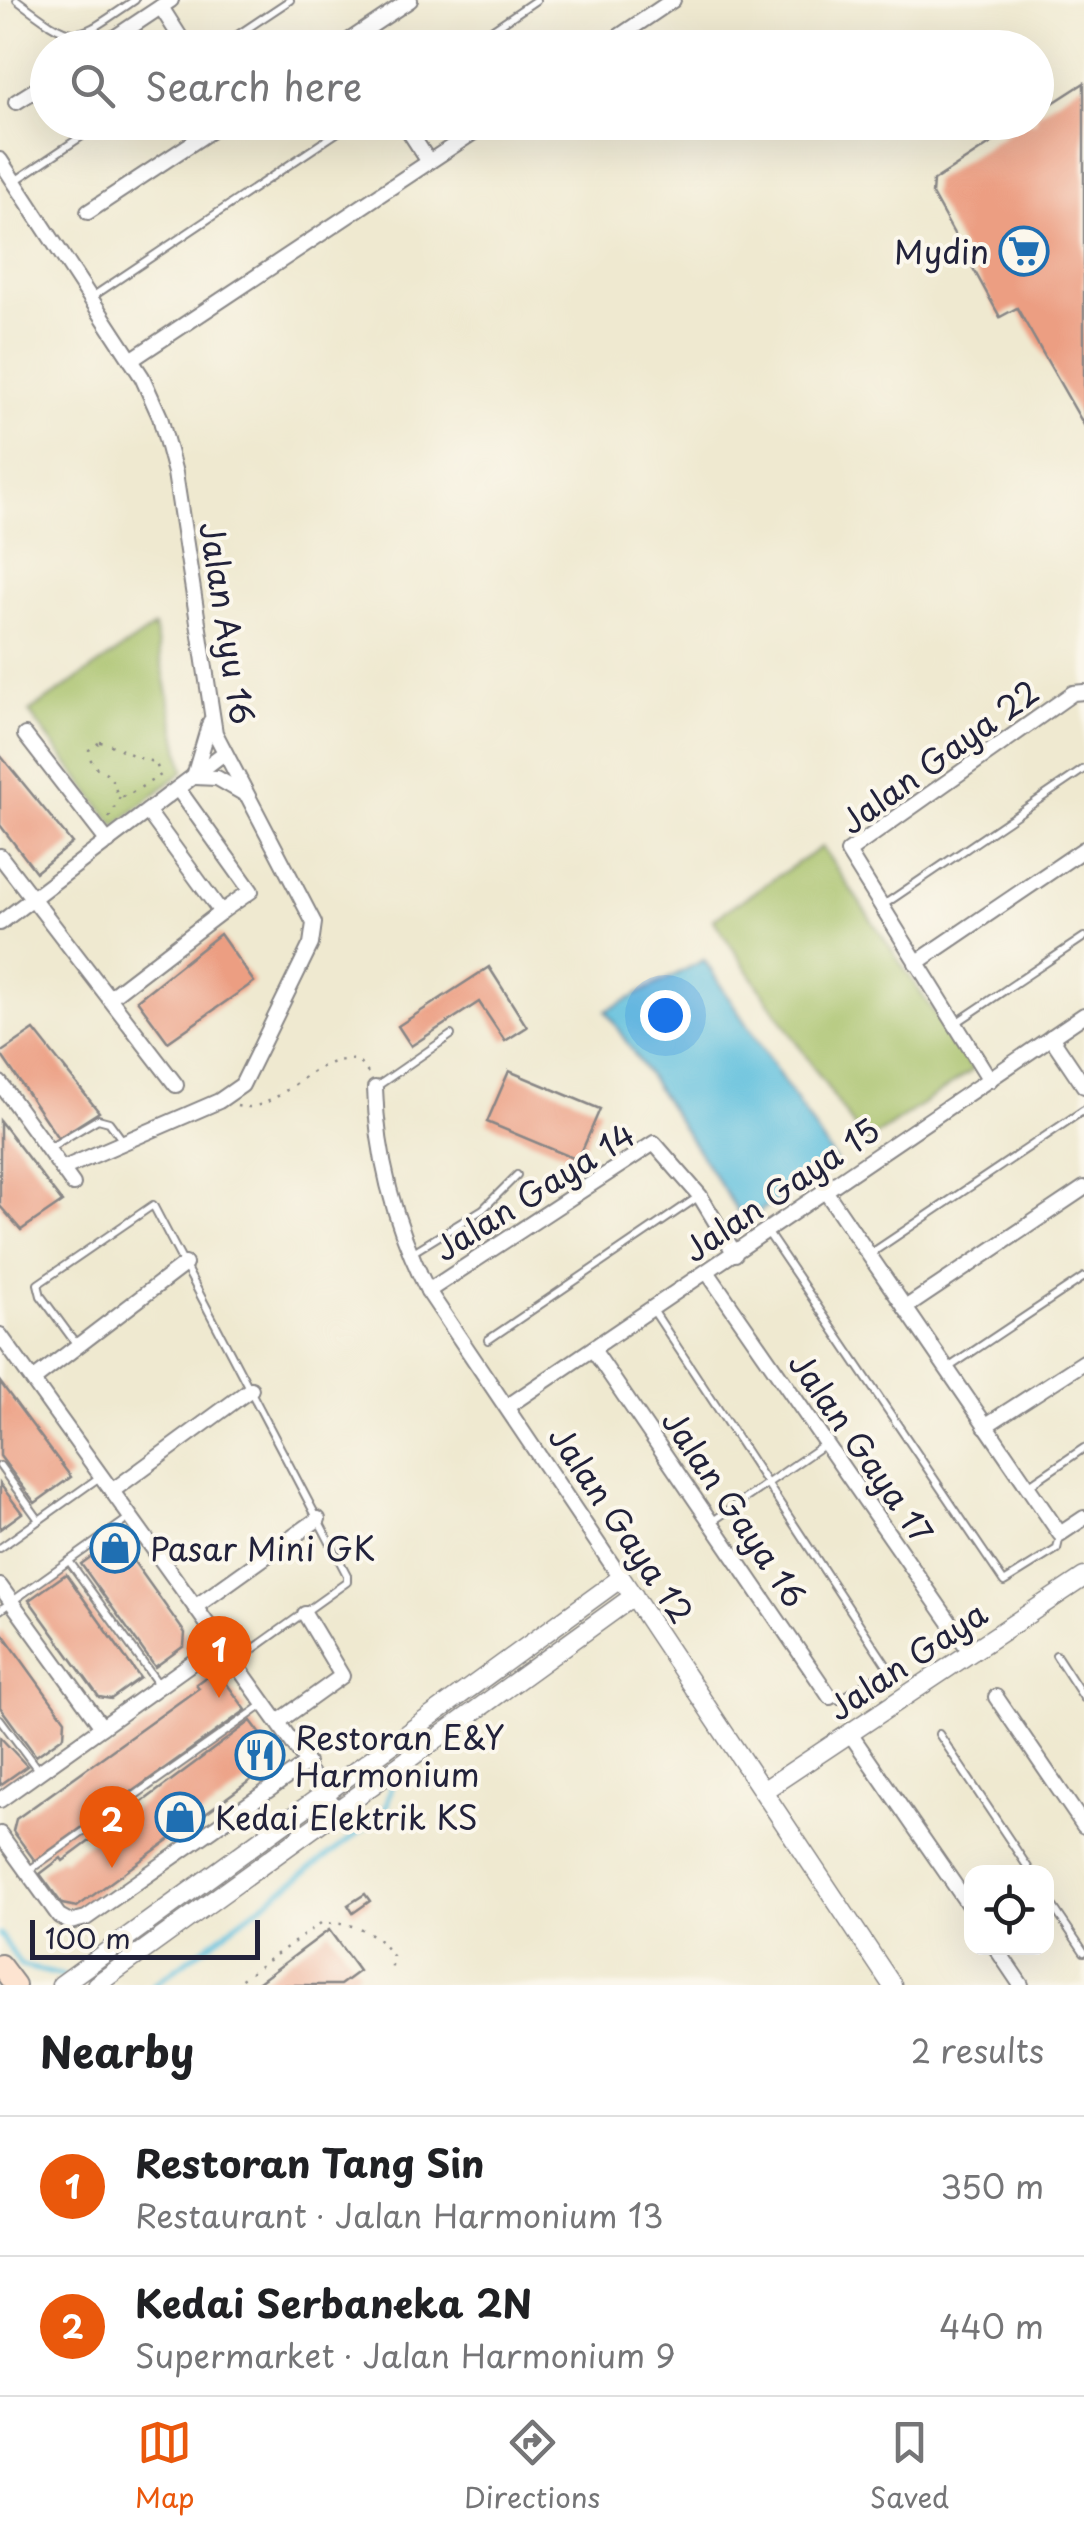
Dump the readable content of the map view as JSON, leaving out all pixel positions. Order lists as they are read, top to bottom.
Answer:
{
  "streets": {
    "street": [
      "Jalan Ayu 16",
      "Jalan Gaya 22",
      "Jalan Gaya 15",
      "Jalan Gaya 14",
      "Jalan Gaya 17",
      "Jalan Gaya 16",
      "Jalan Gaya 12",
      "Jalan Gaya"
    ]
  },
  "crossings": [
    ["Jalan Gaya 22", "Jalan Gaya 15"],
    ["Jalan Gaya 15", "Jalan Gaya 14"],
    ["Jalan Gaya 15", "Jalan Gaya 17"],
    ["Jalan Gaya 15", "Jalan Gaya 16"],
    ["Jalan Gaya 15", "Jalan Gaya 12"],
    ["Jalan Gaya 14", "Jalan Gaya 12"],
    ["Jalan Gaya 17", "Jalan Gaya"],
    ["Jalan Gaya 12", "Jalan Gaya"]
  ],
  "places": {
    "supermarket": ["Mydin"],
    "shop": ["Pasar Mini GK", "Kedai Elektrik KS"],
    "restaurant": ["Restoran E&Y Harmonium"]
  },
  "scale_bar": "100 m",
  "page": {
    "search": "Search here",
    "pins": ["1", "2"],
    "scale": "100 m",
    "heading": ["Nearby", "2 results"],
    "list": [
      {
        "mark": "1",
        "name": "Restoran Tang Sin",
        "note": "Restaurant · Jalan Harmonium 13",
        "value": "350 m"
      },
      {
        "mark": "2",
        "name": "Kedai Serbaneka 2N",
        "note": "Supermarket · Jalan Harmonium 9",
        "value": "440 m"
      }
    ],
    "nav": ["Map", "Directions", "Saved"]
  }
}
